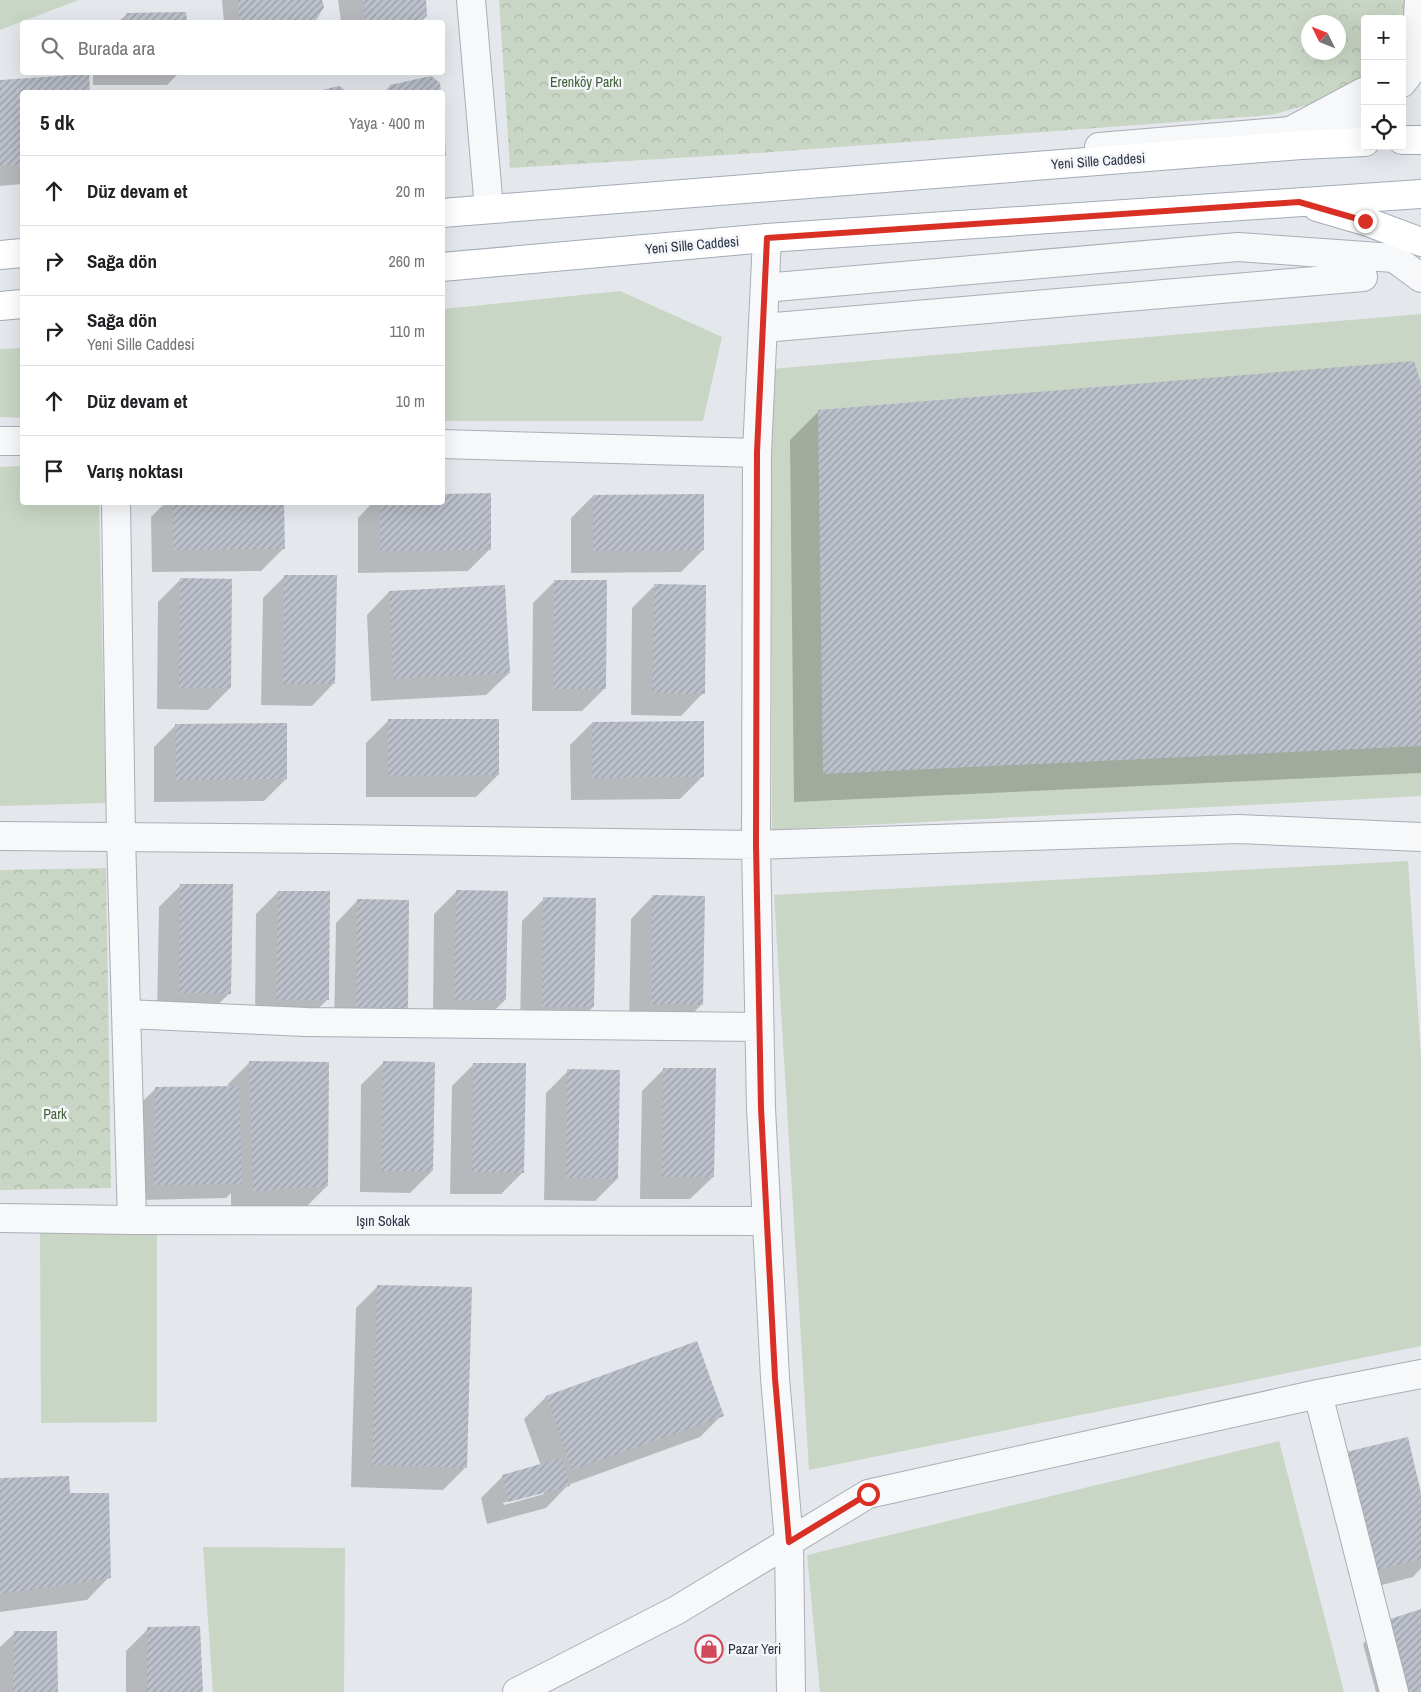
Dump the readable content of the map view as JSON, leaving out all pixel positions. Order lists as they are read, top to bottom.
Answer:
{
  "streets": {
    "main road": ["Yeni Sille Caddesi"],
    "street": ["Işın Sokak"]
  },
  "parks": ["Erenköy Parkı", "Park"],
  "places": {
    "shop": ["Pazar Yeri"]
  },
  "north": "top left",
  "page": {
    "map_buttons": ["+", "−"],
    "search": "Burada ara",
    "heading": ["5 dk", "Yaya · 400 m"],
    "list": [
      ["Düz devam et", "20 m"],
      ["Sağa dön", "260 m"],
      ["Sağa dön", "Yeni Sille Caddesi", "110 m"],
      ["Düz devam et", "10 m"],
      "Varış noktası"
    ]
  }
}
